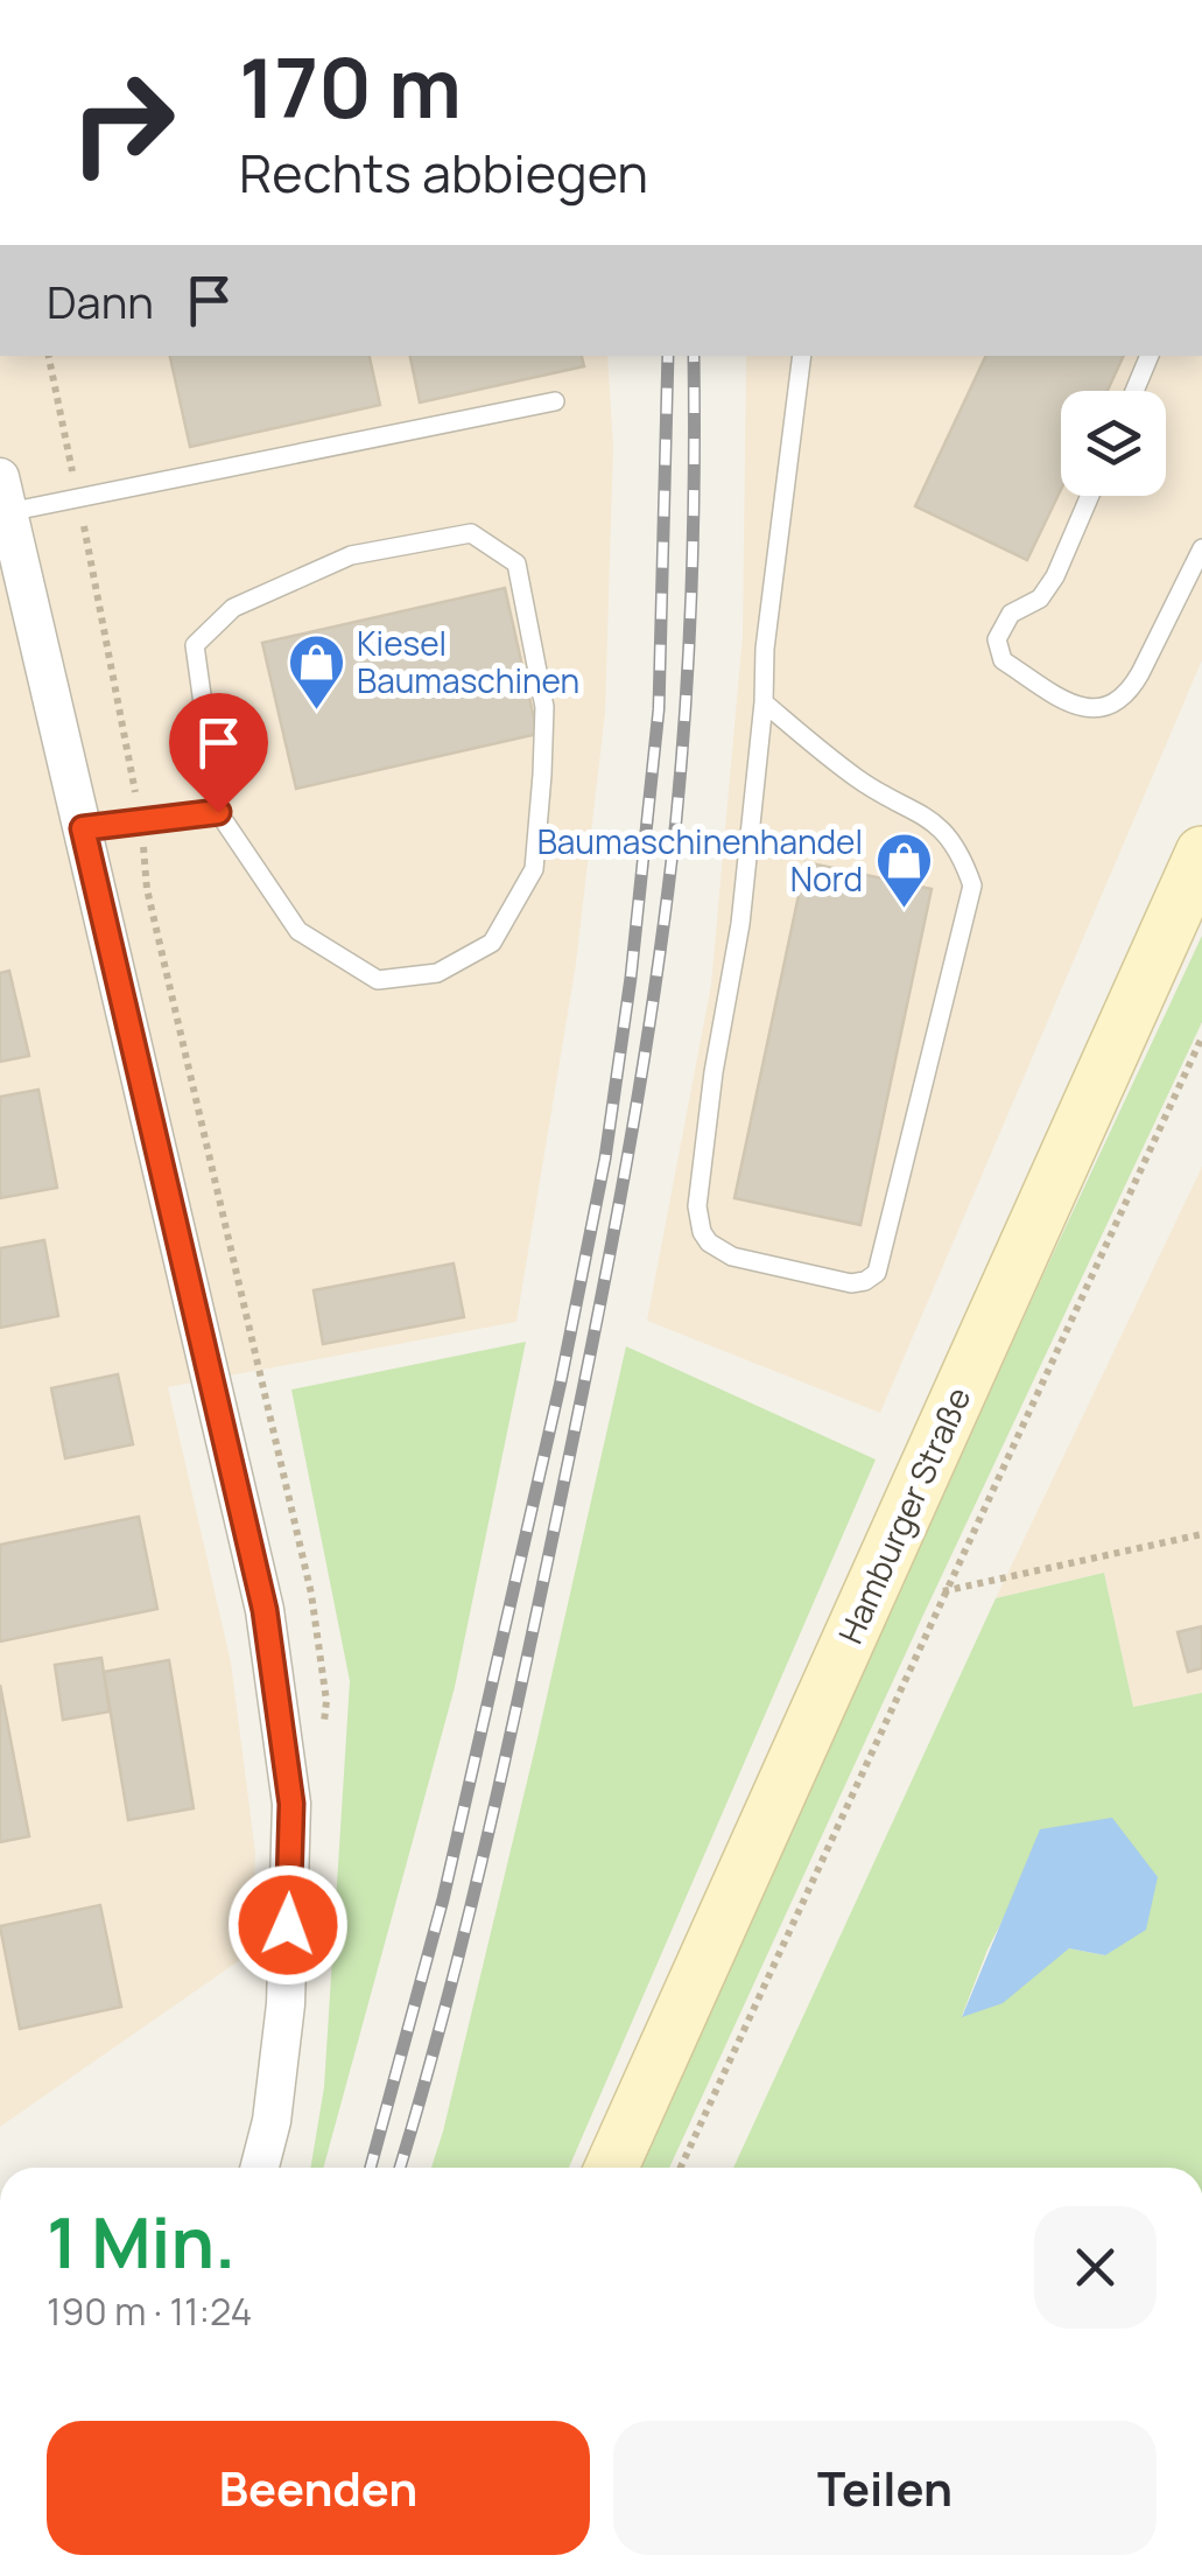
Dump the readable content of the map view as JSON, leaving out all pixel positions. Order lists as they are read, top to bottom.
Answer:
{
  "streets": {
    "main road": ["Hamburger Straße"]
  },
  "places": {
    "shop": ["Kiesel Baumaschinen", "Baumaschinenhandel Nord"]
  },
  "page": {
    "turn": ["170 m", "Rechts abbiegen"],
    "then": "Dann",
    "heading": ["1 Min.", "190 m · 11:24"],
    "buttons": ["Beenden", "Teilen"]
  }
}
